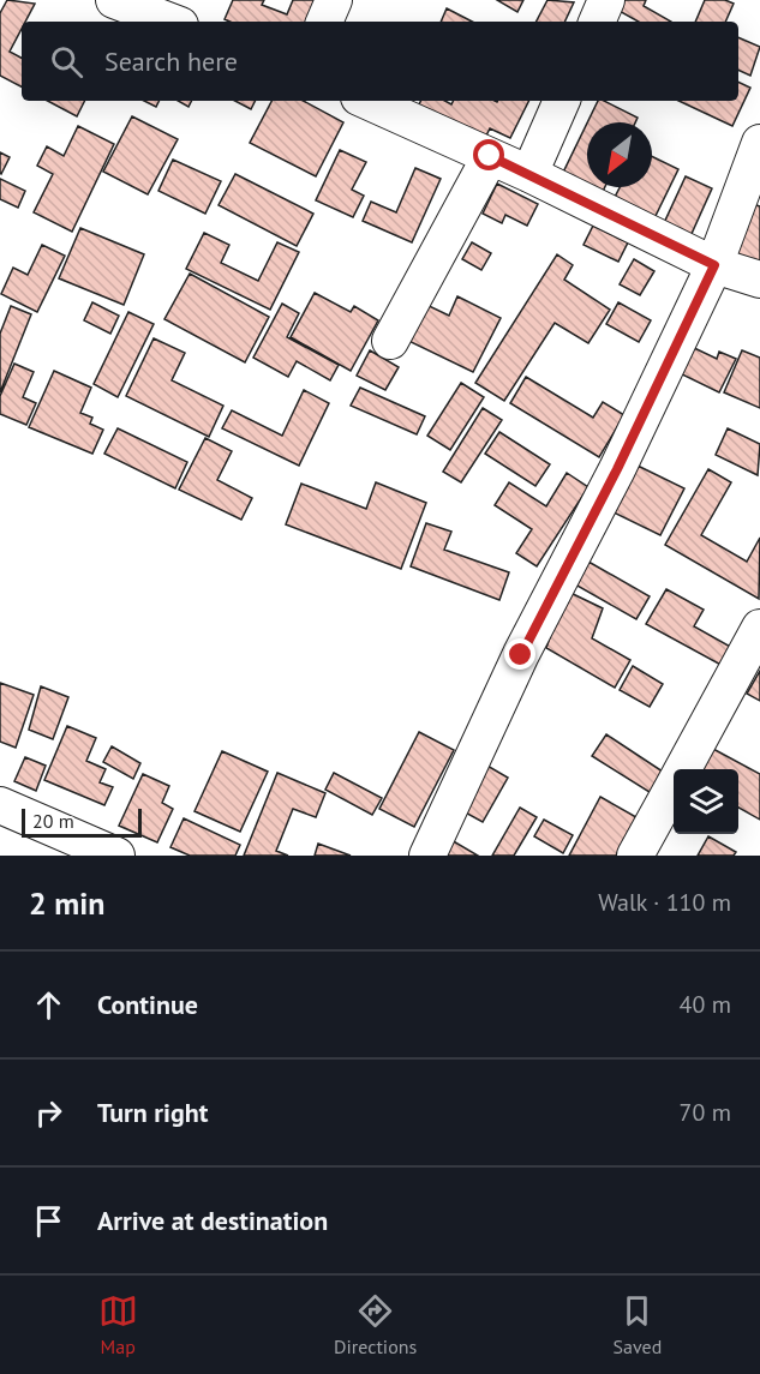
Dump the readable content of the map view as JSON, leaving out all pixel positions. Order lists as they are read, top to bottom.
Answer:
{
  "scale_bar": "20 m",
  "north": "bottom left",
  "page": {
    "search": "Search here",
    "scale": "20 m",
    "heading": ["2 min", "Walk · 110 m"],
    "list": [
      ["Continue", "40 m"],
      ["Turn right", "70 m"],
      "Arrive at destination"
    ],
    "nav": ["Map", "Directions", "Saved"]
  }
}
